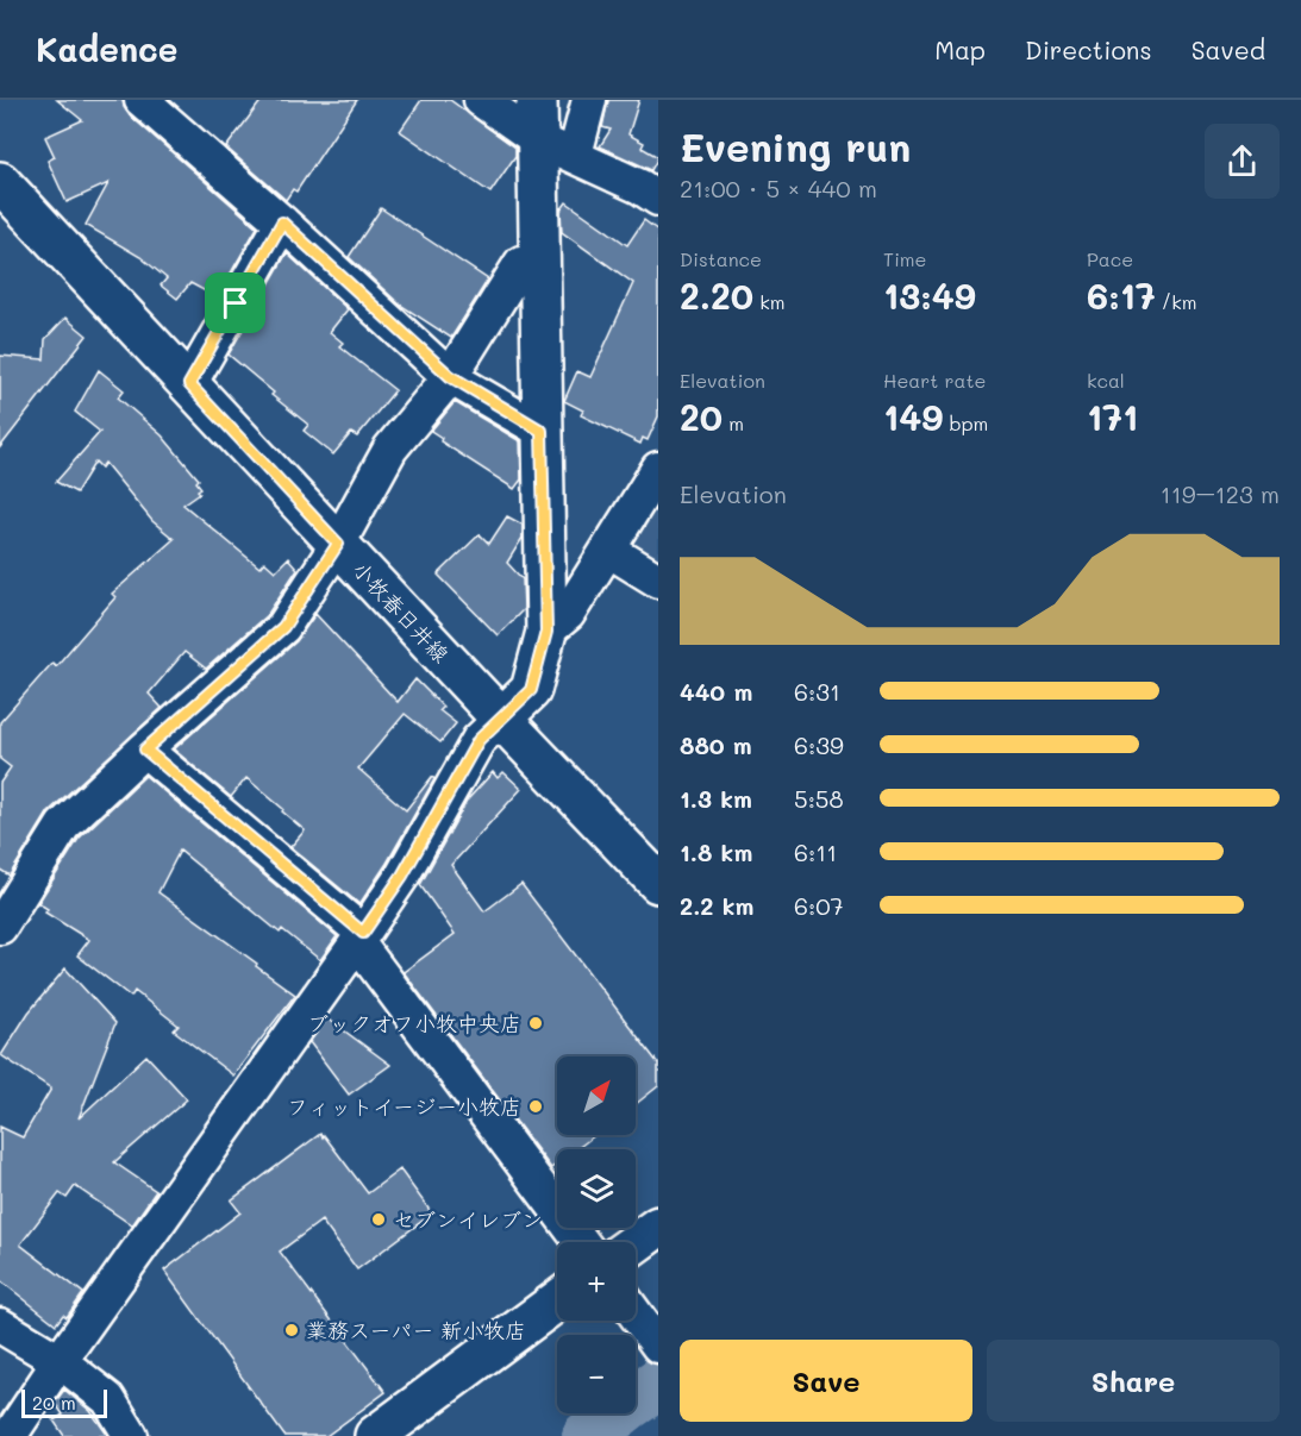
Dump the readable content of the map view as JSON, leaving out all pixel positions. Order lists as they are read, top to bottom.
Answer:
{
  "streets": {
    "main road": ["小牧春日井線"]
  },
  "places": [
    "ブックオフ小牧中央店",
    "フィットイージー小牧店",
    "セブンイレブン",
    "業務スーパー 新小牧店"
  ],
  "scale_bar": "20 m",
  "north": "top right",
  "page": {
    "header": "Kadence",
    "nav": ["Map", "Directions", "Saved"],
    "heading": ["Evening run", "21:00 · 5 × 440 m"],
    "stats": [
      ["Distance", "2.20 km"],
      ["Time", "13:49"],
      ["Pace", "6:17 /km"],
      ["Elevation", "20 m"],
      ["Heart rate", "149 bpm"],
      ["kcal", "171"]
    ],
    "chart": ["Elevation", "119–123 m"],
    "list": [
      {
        "name": "440 m",
        "note": "6:31"
      },
      {
        "name": "880 m",
        "note": "6:39"
      },
      {
        "name": "1.3 km",
        "note": "5:58"
      },
      {
        "name": "1.8 km",
        "note": "6:11"
      },
      {
        "name": "2.2 km",
        "note": "6:07"
      }
    ],
    "map_buttons": ["+", "−"],
    "buttons": ["Save", "Share"],
    "scale": "20 m"
  }
}
